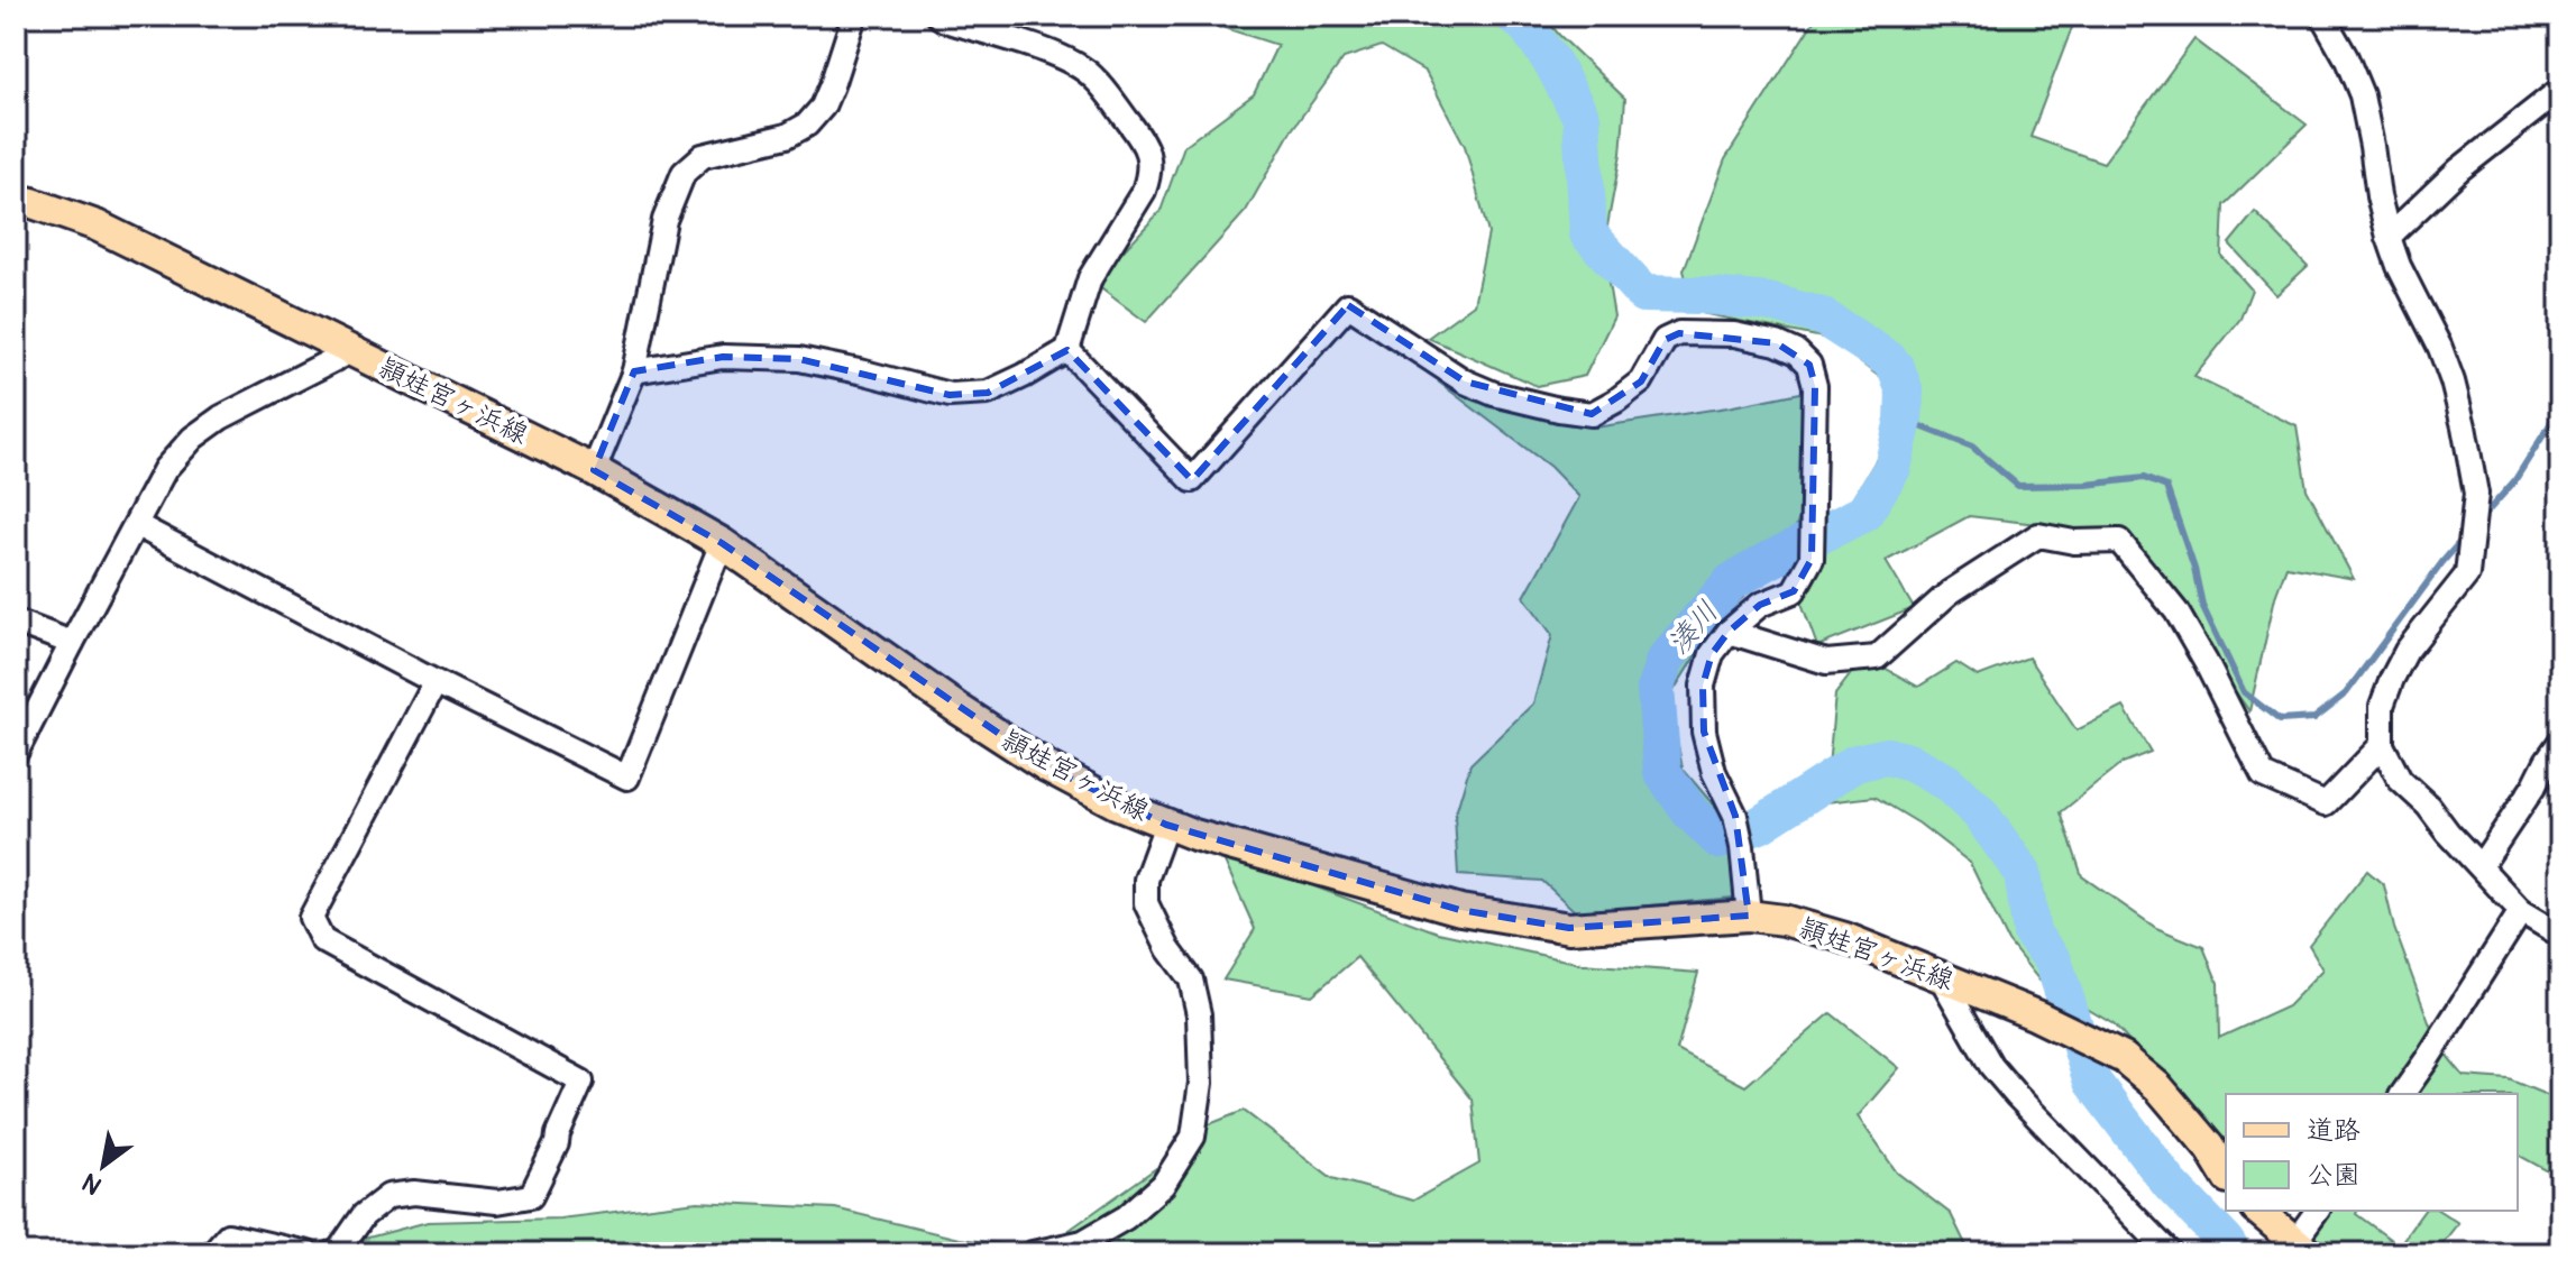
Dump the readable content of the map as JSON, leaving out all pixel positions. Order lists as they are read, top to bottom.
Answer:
{
  "streets": {
    "main road": ["頴娃宮ヶ浜線"]
  },
  "water": ["湊川"],
  "legend": ["道路", "公園"],
  "north": "bottom left"
}
